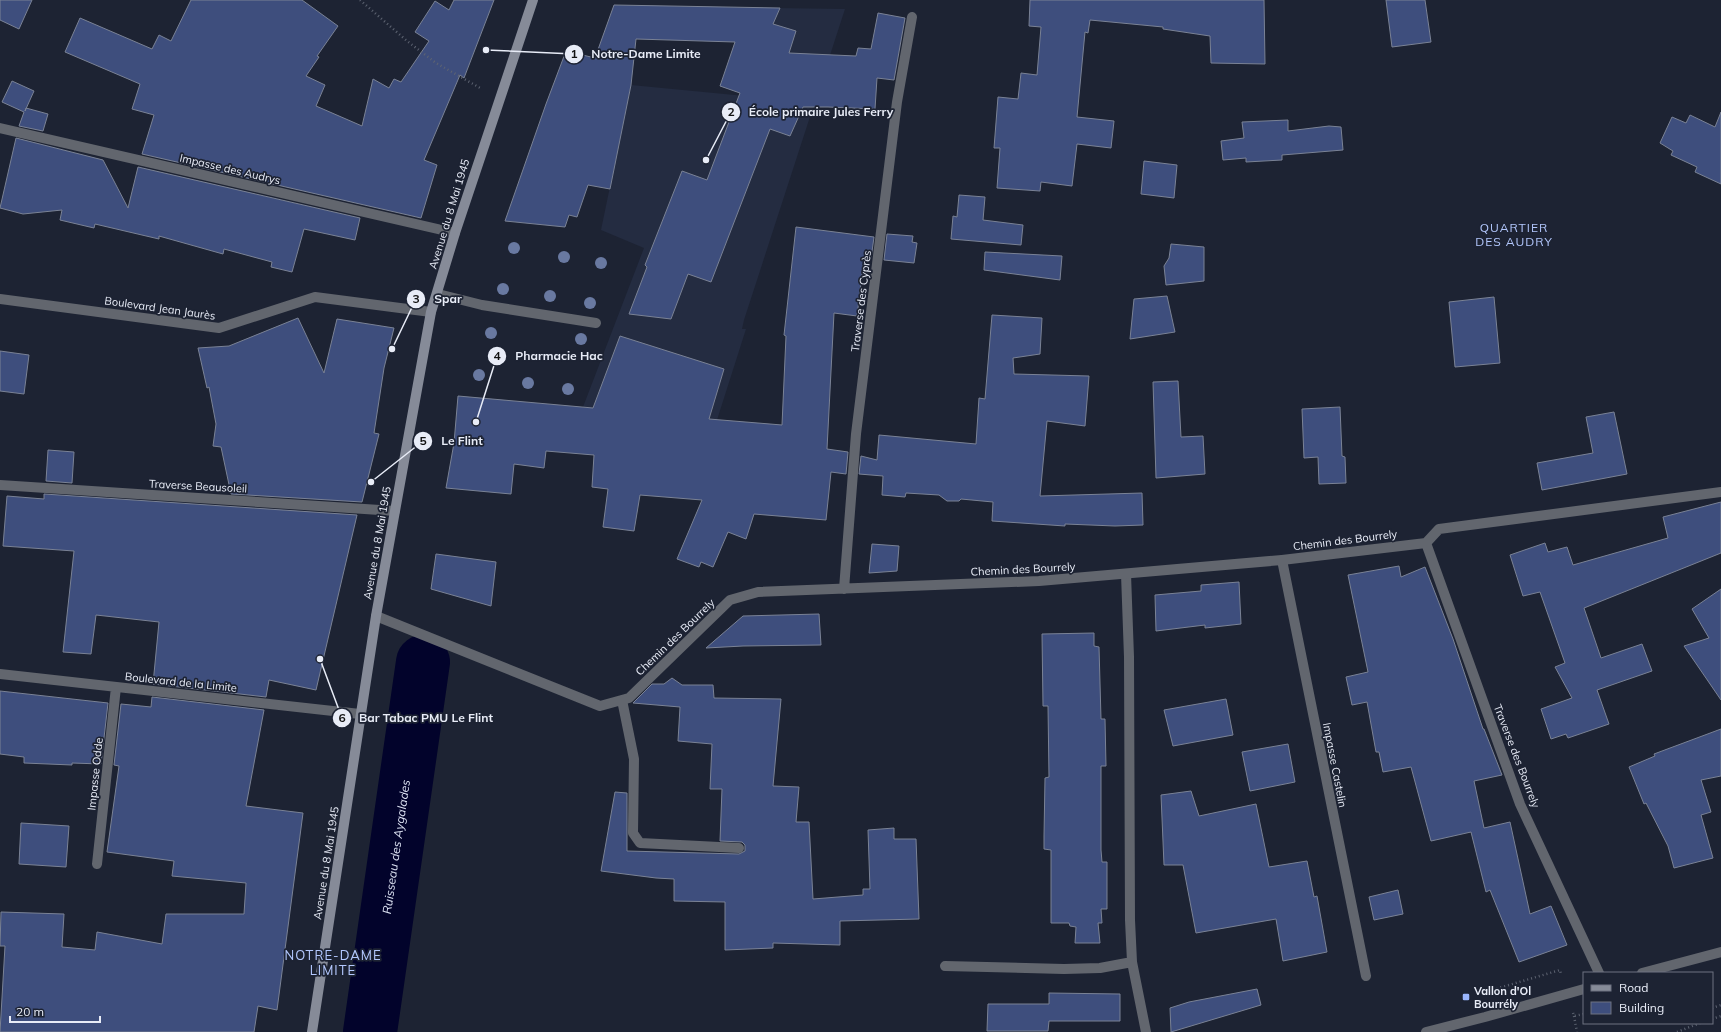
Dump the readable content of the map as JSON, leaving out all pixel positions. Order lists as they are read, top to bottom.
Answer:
{
  "streets": {
    "main road": ["Avenue du 8 Mai 1945"],
    "street": [
      "Impasse des Audrys",
      "Traverse des Cyprès",
      "Boulevard Jean Jaurès",
      "Traverse Beausoleil",
      "Chemin des Bourrely",
      "Boulevard de la Limite",
      "Traverse des Bourrely",
      "Impasse Castelin",
      "Impasse Odde"
    ]
  },
  "crossings": [
    ["Impasse des Audrys", "Avenue du 8 Mai 1945"],
    ["Avenue du 8 Mai 1945", "Boulevard Jean Jaurès"],
    ["Avenue du 8 Mai 1945", "Traverse Beausoleil"],
    ["Avenue du 8 Mai 1945", "Chemin des Bourrely"],
    ["Avenue du 8 Mai 1945", "Boulevard de la Limite"],
    ["Traverse des Cyprès", "Chemin des Bourrely"],
    ["Chemin des Bourrely", "Traverse des Bourrely"],
    ["Chemin des Bourrely", "Impasse Castelin"],
    ["Boulevard de la Limite", "Impasse Odde"]
  ],
  "districts": ["QUARTIER DES AUDRY", "NOTRE-DAME LIMITE"],
  "water": ["Ruisseau des Aygalades"],
  "places": {
    "other": [
      "Notre-Dame Limite",
      "École primaire Jules Ferry",
      "Spar",
      "Pharmacie Hac",
      "Le Flint",
      "Bar Tabac PMU Le Flint"
    ],
    "transit": ["Vallon d'Ol Bourrély"]
  },
  "legend": ["Road", "Building"],
  "scale_bar": "20 m"
}
